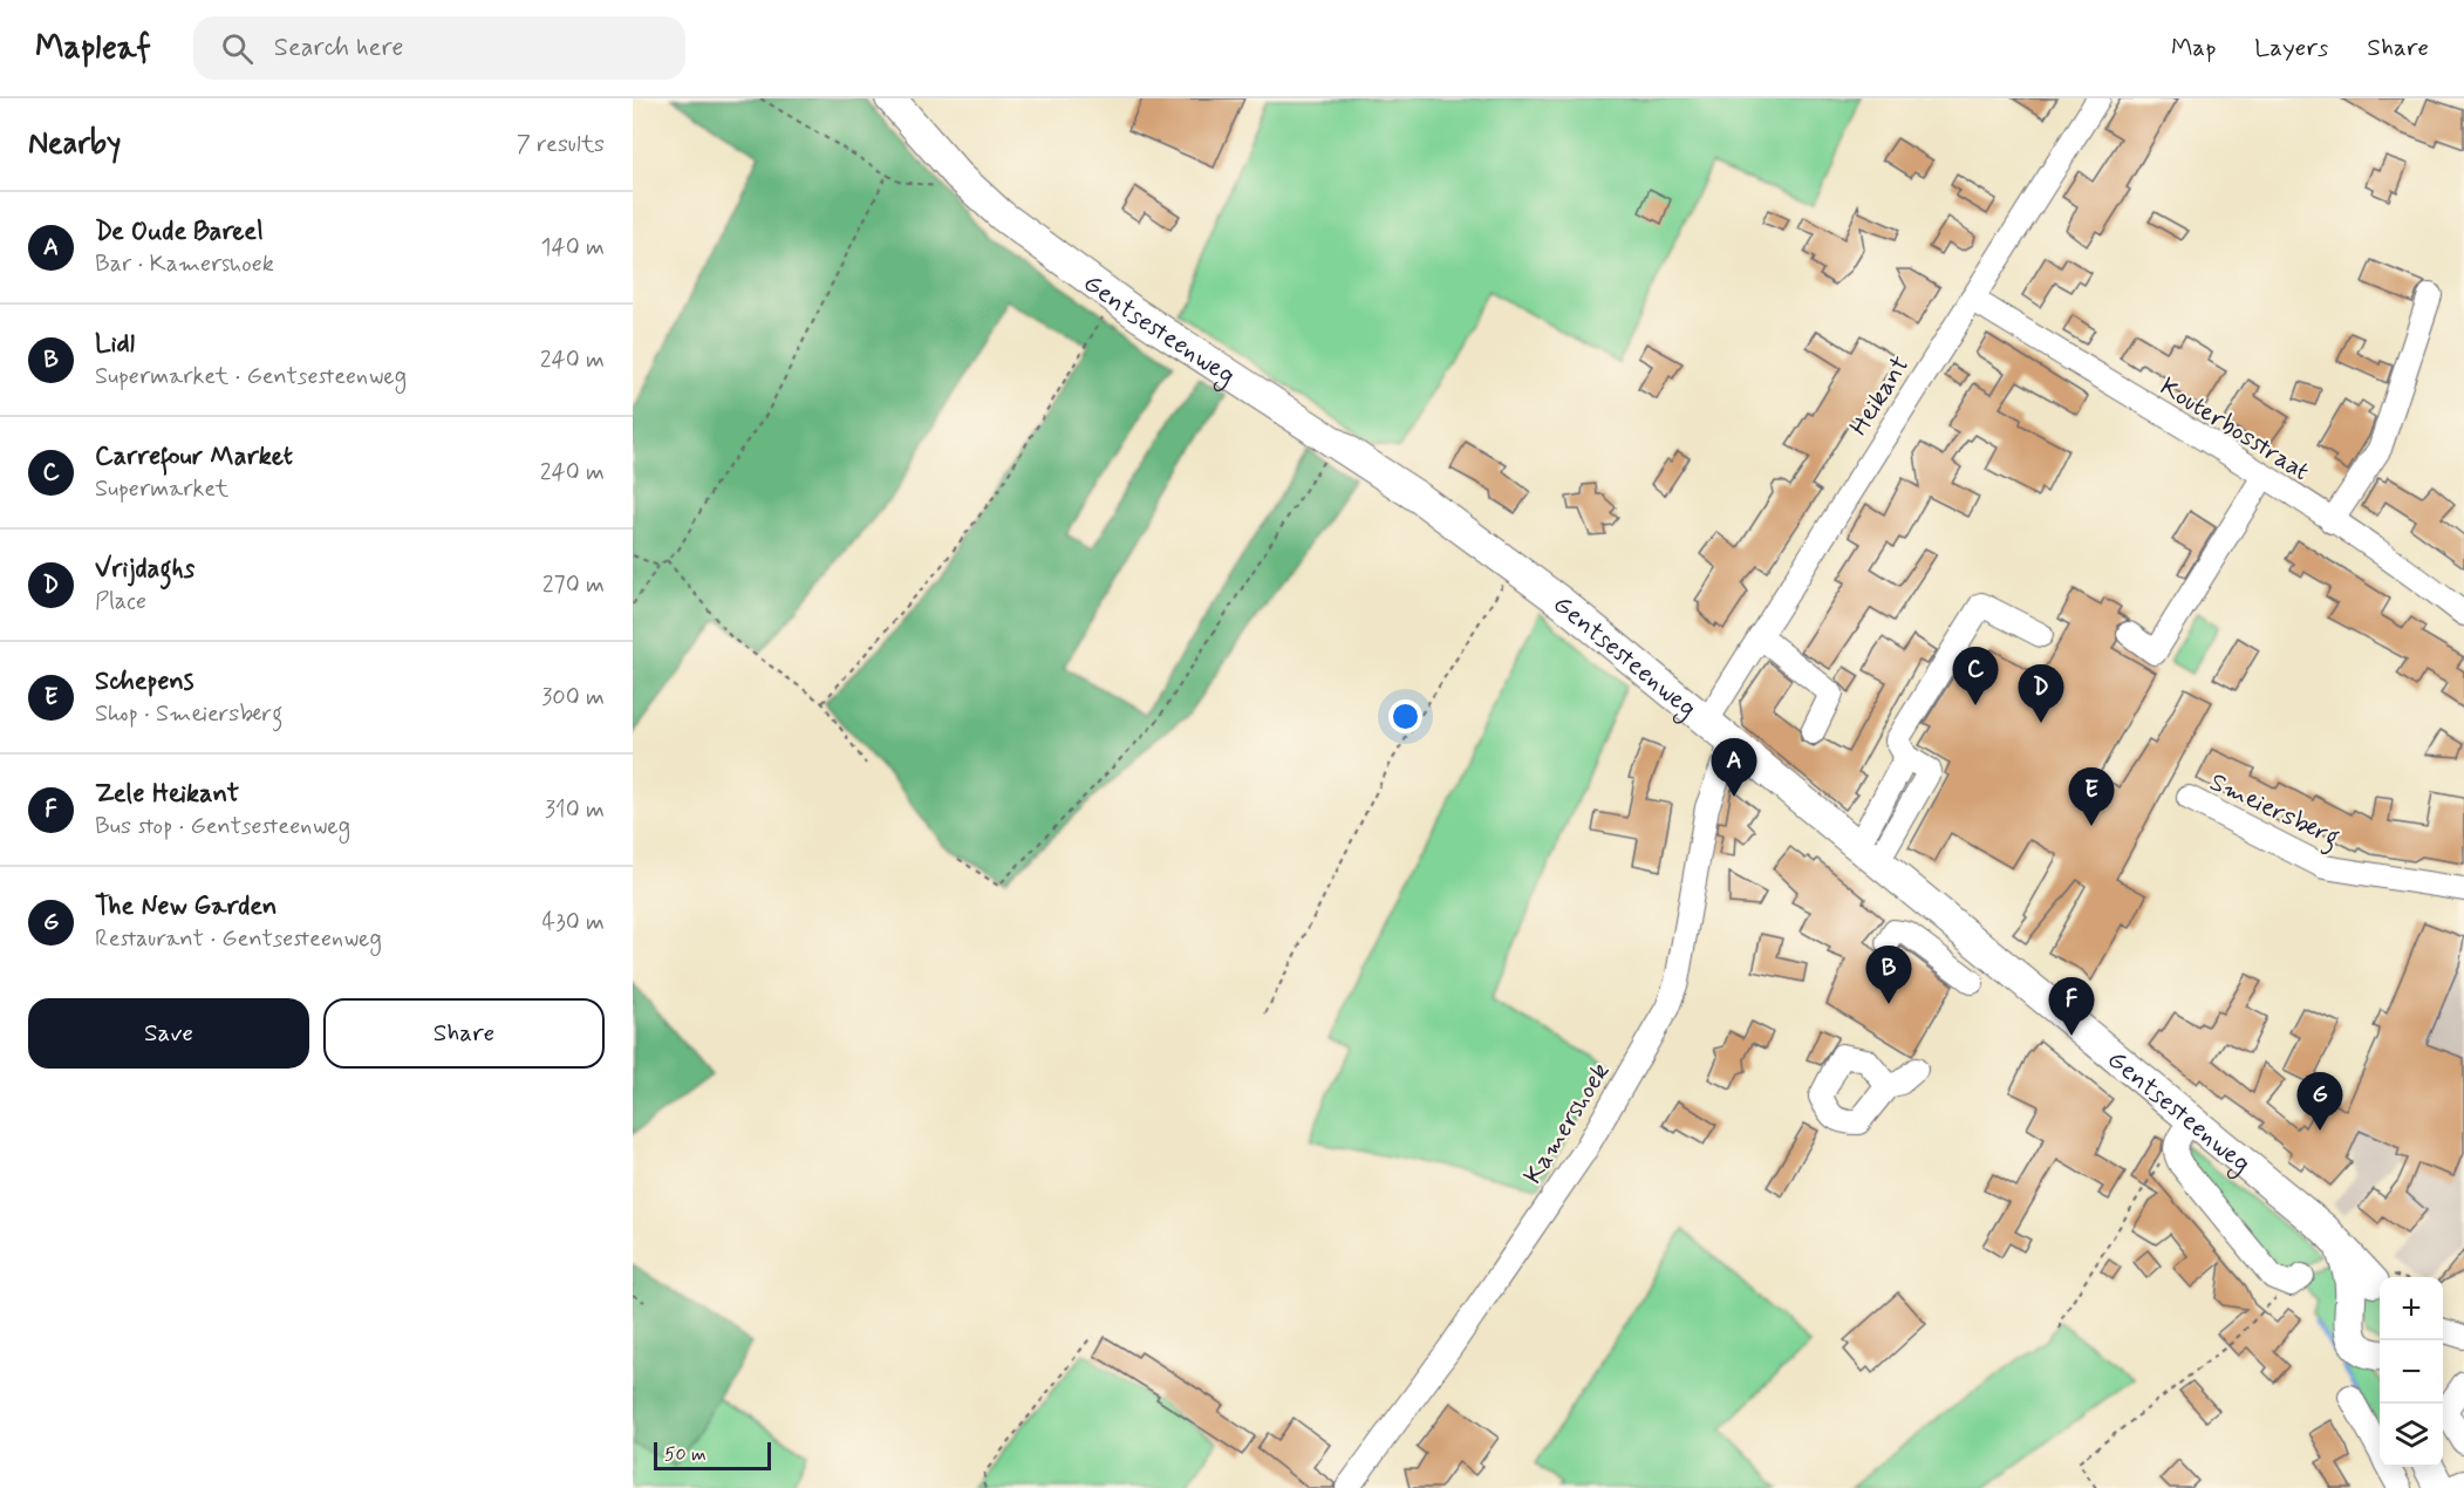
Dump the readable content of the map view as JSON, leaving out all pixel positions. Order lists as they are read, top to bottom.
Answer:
{
  "streets": {
    "main road": ["Gentsesteenweg"],
    "street": [
      "Heikant",
      "Kouterbosstraat",
      "Smeiersberg",
      "Kamershoek"
    ]
  },
  "crossings": [
    ["Gentsesteenweg", "Heikant"],
    ["Gentsesteenweg", "Kamershoek"],
    ["Heikant", "Kouterbosstraat"]
  ],
  "scale_bar": "50 m",
  "page": {
    "header": "Mapleaf",
    "search": "Search here",
    "nav": ["Map", "Layers", "Share"],
    "heading": ["Nearby", "7 results"],
    "list": [
      {
        "mark": "A",
        "name": "De Oude Bareel",
        "note": "Bar · Kamershoek",
        "value": "140 m"
      },
      {
        "mark": "B",
        "name": "Lidl",
        "note": "Supermarket · Gentsesteenweg",
        "value": "240 m"
      },
      {
        "mark": "C",
        "name": "Carrefour Market",
        "note": "Supermarket",
        "value": "240 m"
      },
      {
        "mark": "D",
        "name": "Vrijdaghs",
        "note": "Place",
        "value": "270 m"
      },
      {
        "mark": "E",
        "name": "Schepens",
        "note": "Shop · Smeiersberg",
        "value": "300 m"
      },
      {
        "mark": "F",
        "name": "Zele Heikant",
        "note": "Bus stop · Gentsesteenweg",
        "value": "310 m"
      },
      {
        "mark": "G",
        "name": "The New Garden",
        "note": "Restaurant · Gentsesteenweg",
        "value": "430 m"
      }
    ],
    "pins": [
      "C",
      "D",
      "A",
      "E",
      "B",
      "F",
      "G"
    ],
    "buttons": ["Save", "Share"],
    "map_buttons": ["+", "−"],
    "scale": "50 m"
  }
}
